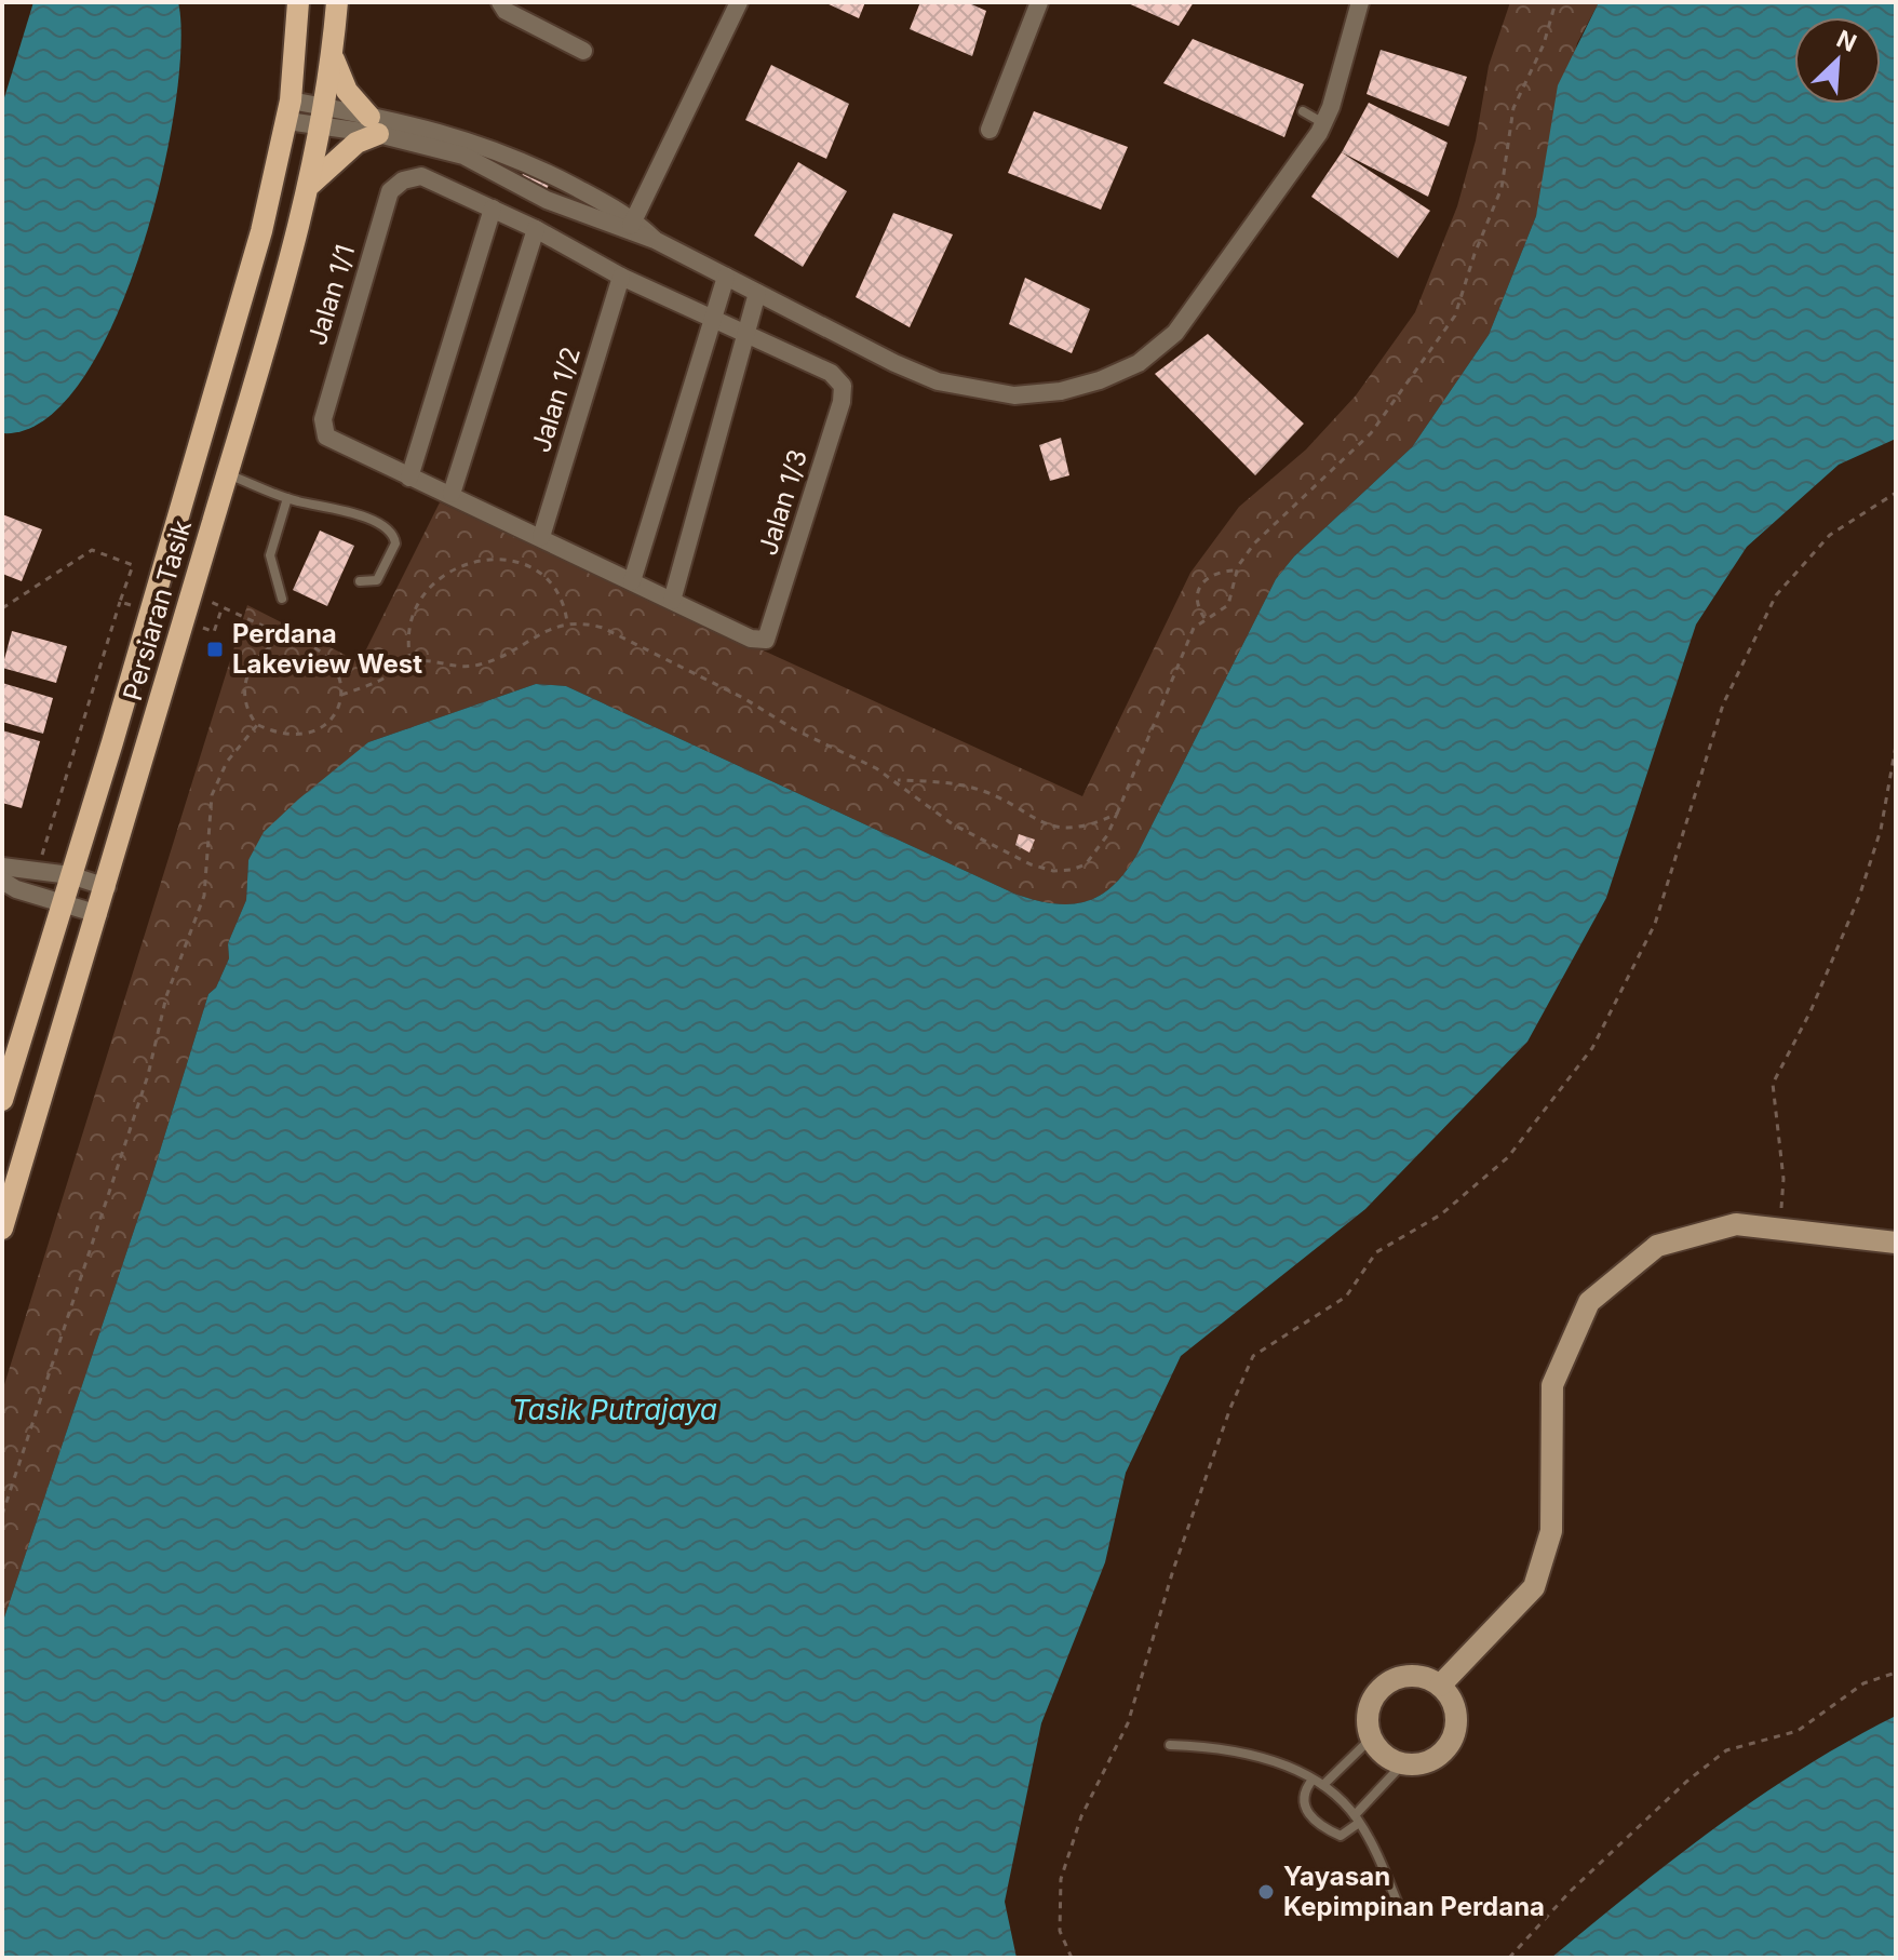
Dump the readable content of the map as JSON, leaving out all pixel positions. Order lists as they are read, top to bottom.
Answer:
{
  "streets": {
    "main road": ["Persiaran Tasik"],
    "street": ["Jalan 1/1", "Jalan 1/2", "Jalan 1/3"]
  },
  "water": ["Tasik Putrajaya"],
  "places": {
    "transit": ["Perdana Lakeview West"],
    "other": ["Yayasan Kepimpinan Perdana"]
  },
  "north": "top right"
}
